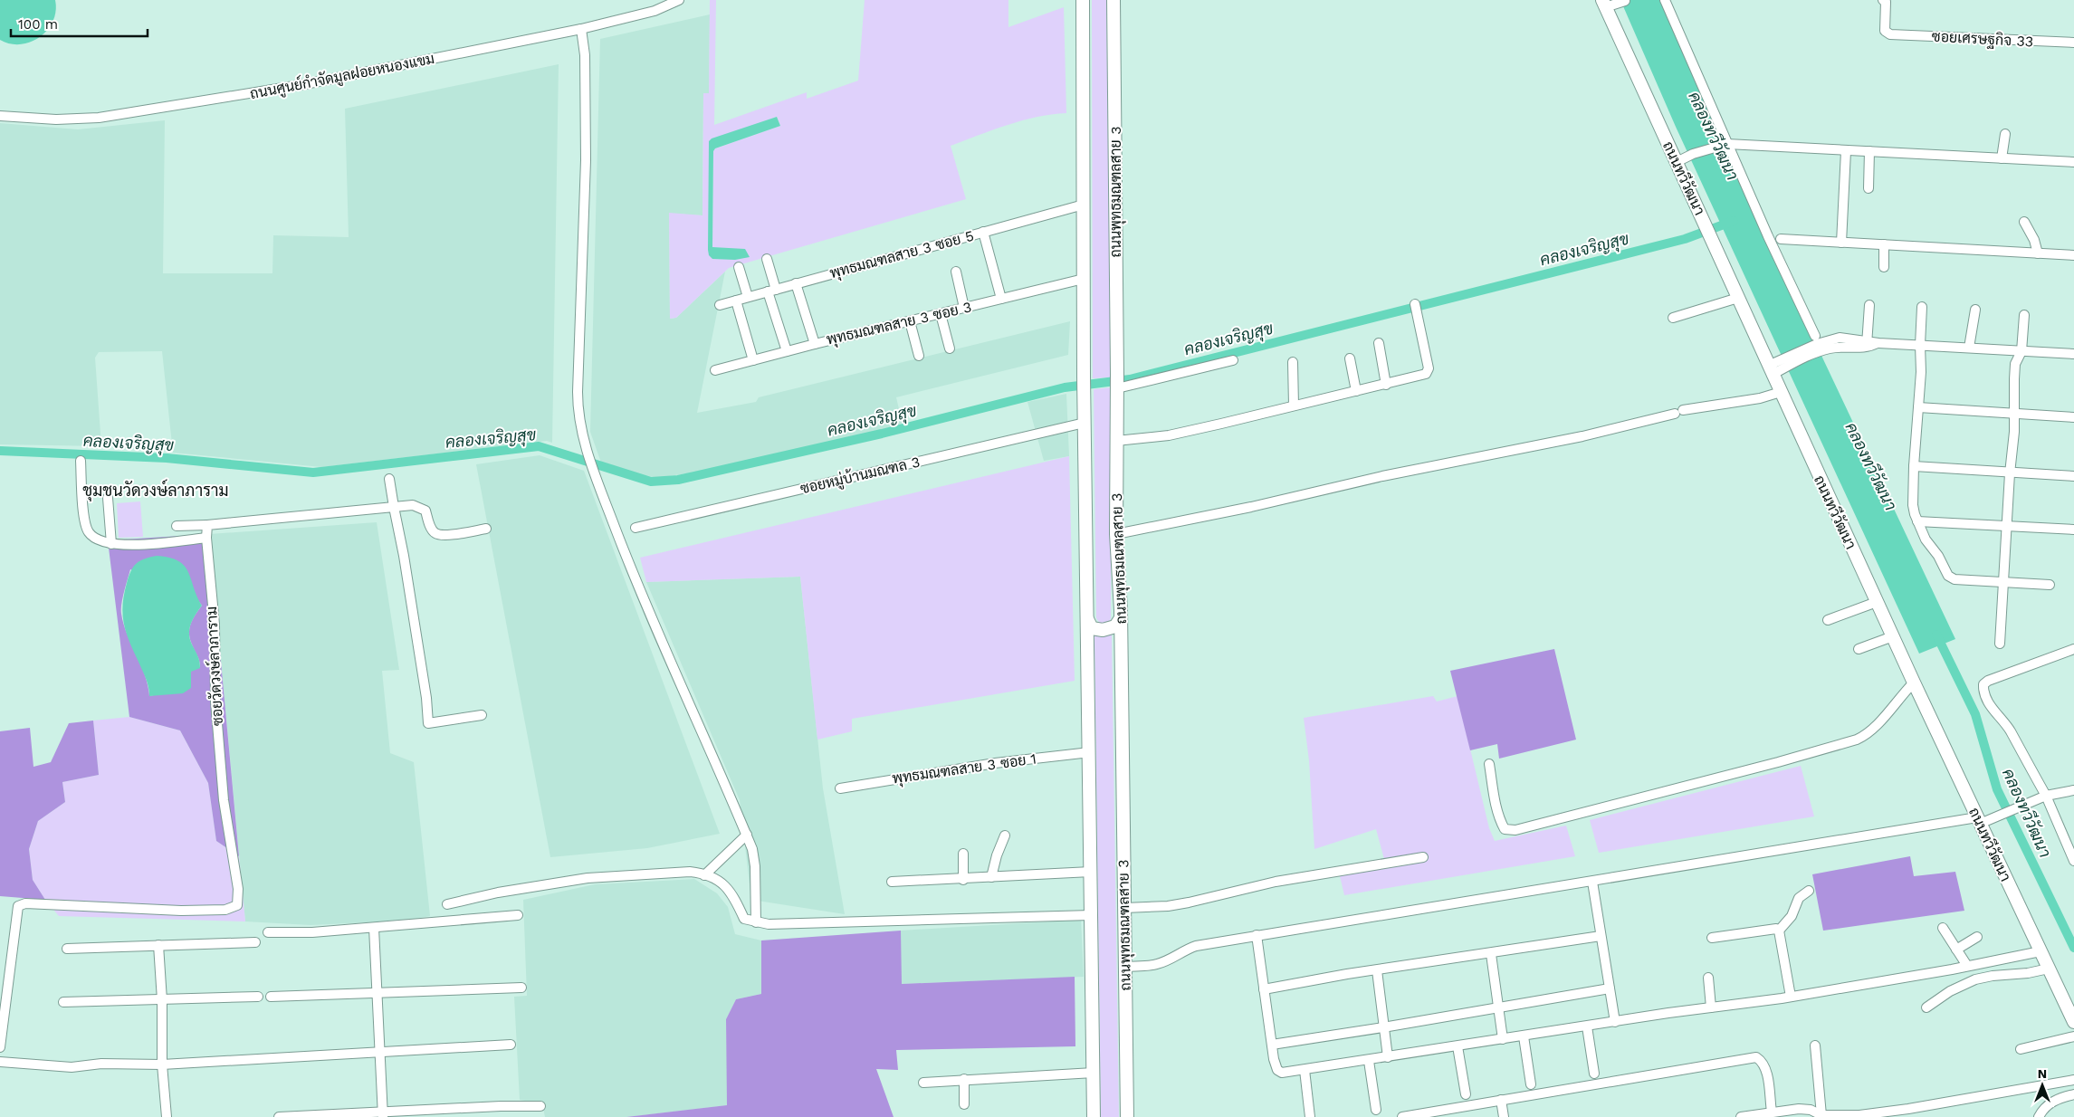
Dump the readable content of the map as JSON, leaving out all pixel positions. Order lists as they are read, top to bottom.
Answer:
{
  "streets": {
    "main road": ["ถนนทวีวัฒนา", "ถนนพุทธมณฑลสาย 3"],
    "street": [
      "ซอยเศรษฐกิจ 33",
      "ถนนศูนย์กำจัดมูลฝอยหนองแขม",
      "พุทธมณฑลสาย 3 ซอย 5",
      "พุทธมณฑลสาย 3 ซอย 3",
      "ซอยหมู่บ้านมณฑล 3",
      "ซอยวัดวงษ์ลาภาราม",
      "พุทธมณฑลสาย 3 ซอย 1"
    ]
  },
  "districts": ["ชุมชนวัดวงษ์ลาภาราม"],
  "water": ["คลองทวีวัฒนา", "คลองเจริญสุข"],
  "scale_bar": "100 m",
  "north": "top"
}
